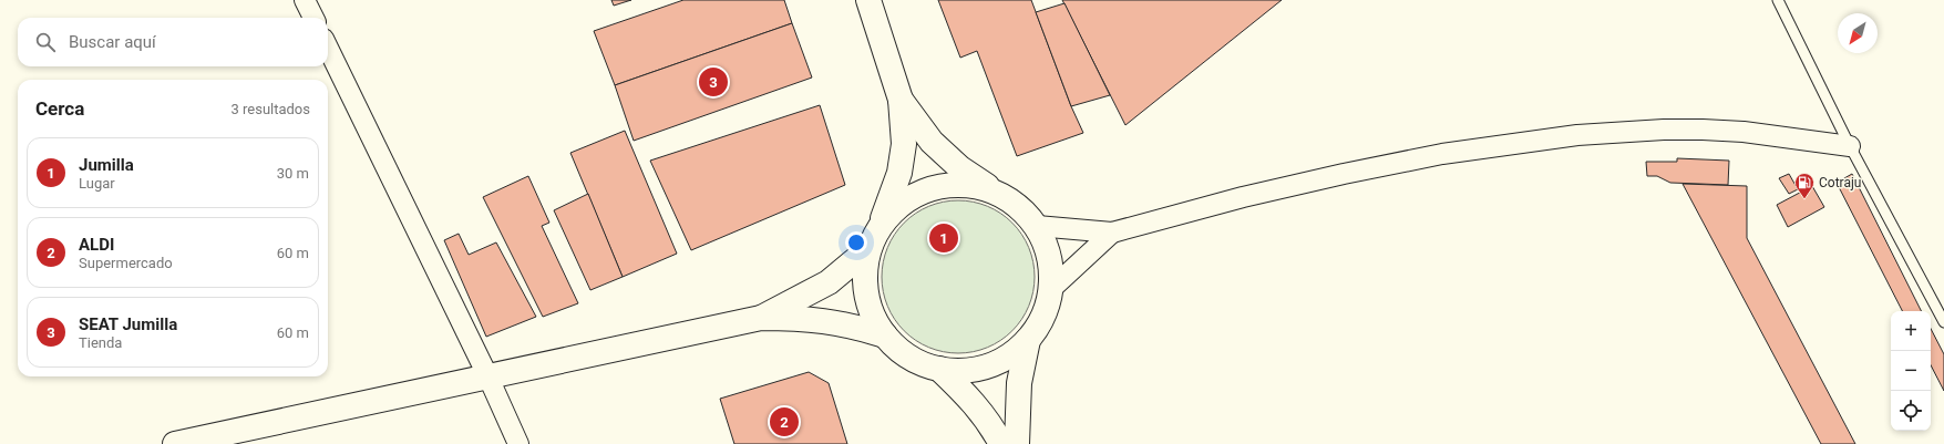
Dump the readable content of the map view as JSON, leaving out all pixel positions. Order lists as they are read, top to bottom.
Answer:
{
  "places": {
    "fuel station": ["Cotraju"]
  },
  "north": "bottom left",
  "page": {
    "search": "Buscar aquí",
    "pins": ["3", "1", "2"],
    "heading": ["Cerca", "3 resultados"],
    "list": [
      {
        "mark": "1",
        "name": "Jumilla",
        "note": "Lugar",
        "value": "30 m"
      },
      {
        "mark": "2",
        "name": "ALDI",
        "note": "Supermercado",
        "value": "60 m"
      },
      {
        "mark": "3",
        "name": "SEAT Jumilla",
        "note": "Tienda",
        "value": "60 m"
      }
    ],
    "map_buttons": ["+", "−"]
  }
}
